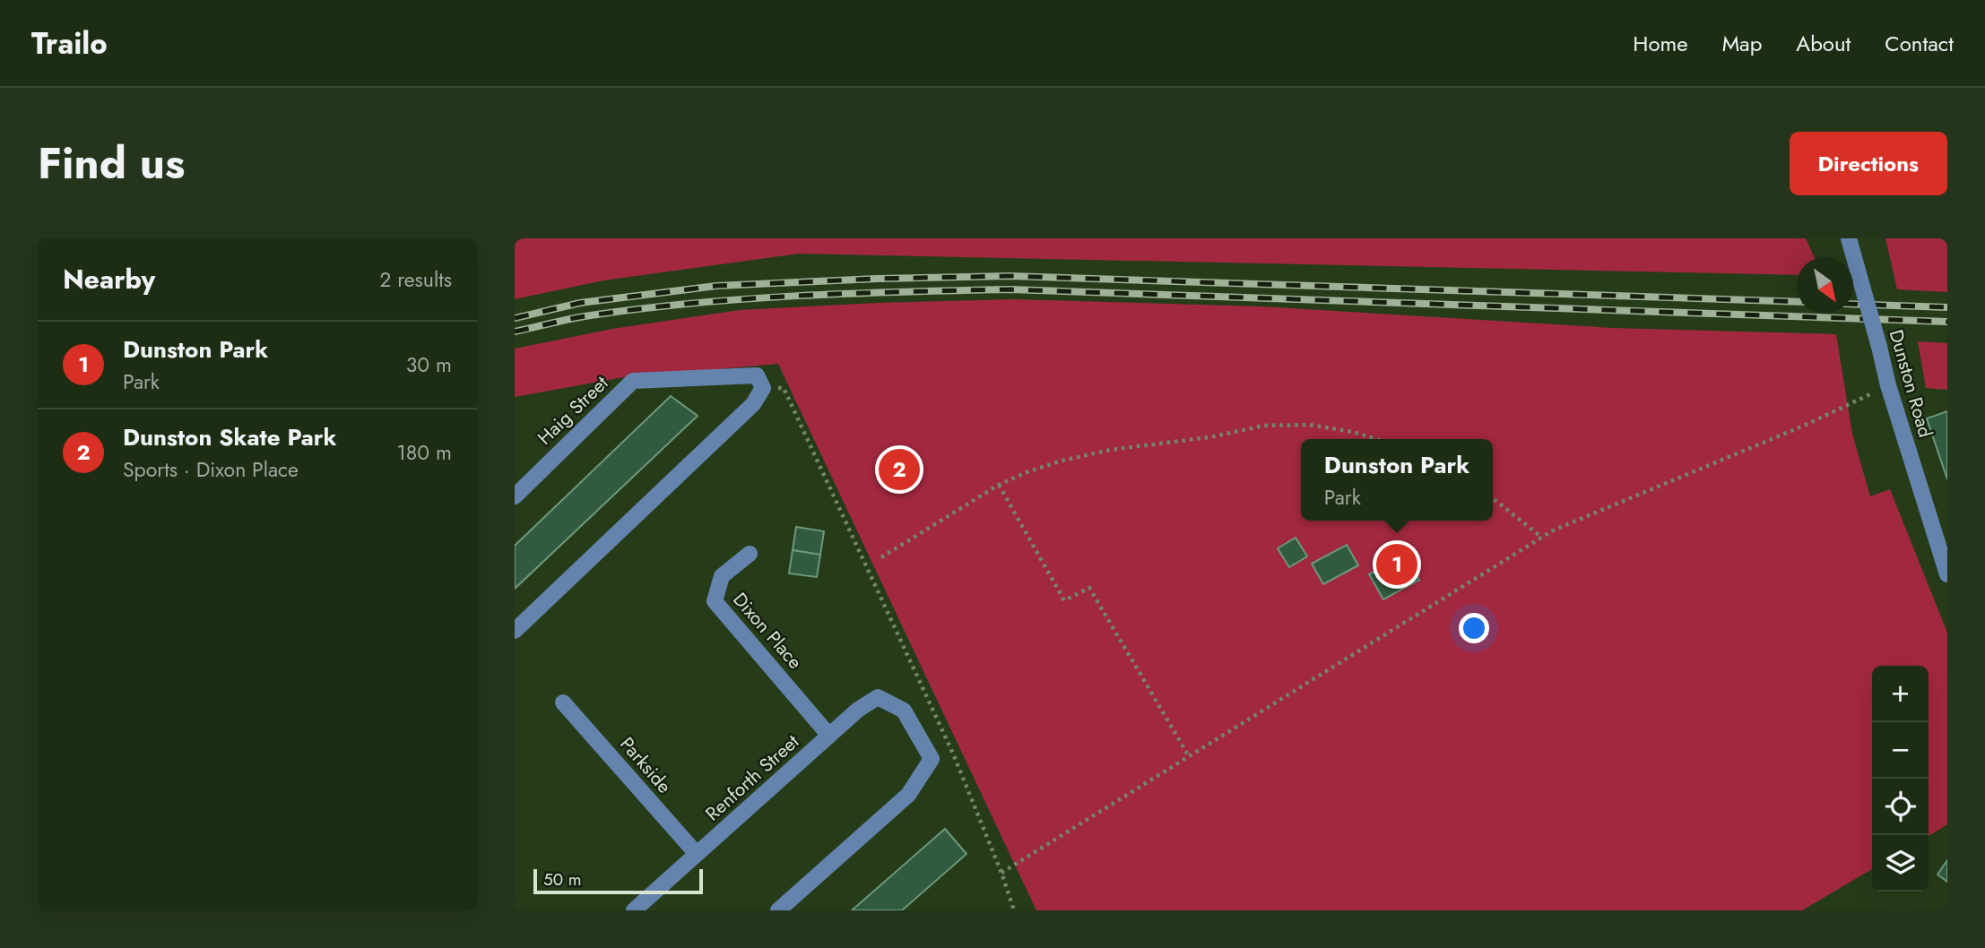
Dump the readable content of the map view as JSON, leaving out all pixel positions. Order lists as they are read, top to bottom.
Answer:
{
  "streets": {
    "street": [
      "Dunston Road",
      "Haig Street",
      "Dixon Place",
      "Parkside",
      "Renforth Street"
    ]
  },
  "crossings": [
    ["Dixon Place", "Renforth Street"],
    ["Parkside", "Renforth Street"]
  ],
  "scale_bar": "50 m",
  "north": "bottom right",
  "page": {
    "header": "Trailo",
    "nav": [
      "Home",
      "Map",
      "About",
      "Contact"
    ],
    "title": "Find us",
    "buttons": "Directions",
    "heading": ["Nearby", "2 results"],
    "list": [
      {
        "mark": "1",
        "name": "Dunston Park",
        "note": "Park",
        "value": "30 m"
      },
      {
        "mark": "2",
        "name": "Dunston Skate Park",
        "note": "Sports · Dixon Place",
        "value": "180 m"
      }
    ],
    "popup": ["Dunston Park", "Park"],
    "pins": ["2", "1"],
    "map_buttons": ["+", "−"],
    "scale": "50 m"
  }
}
